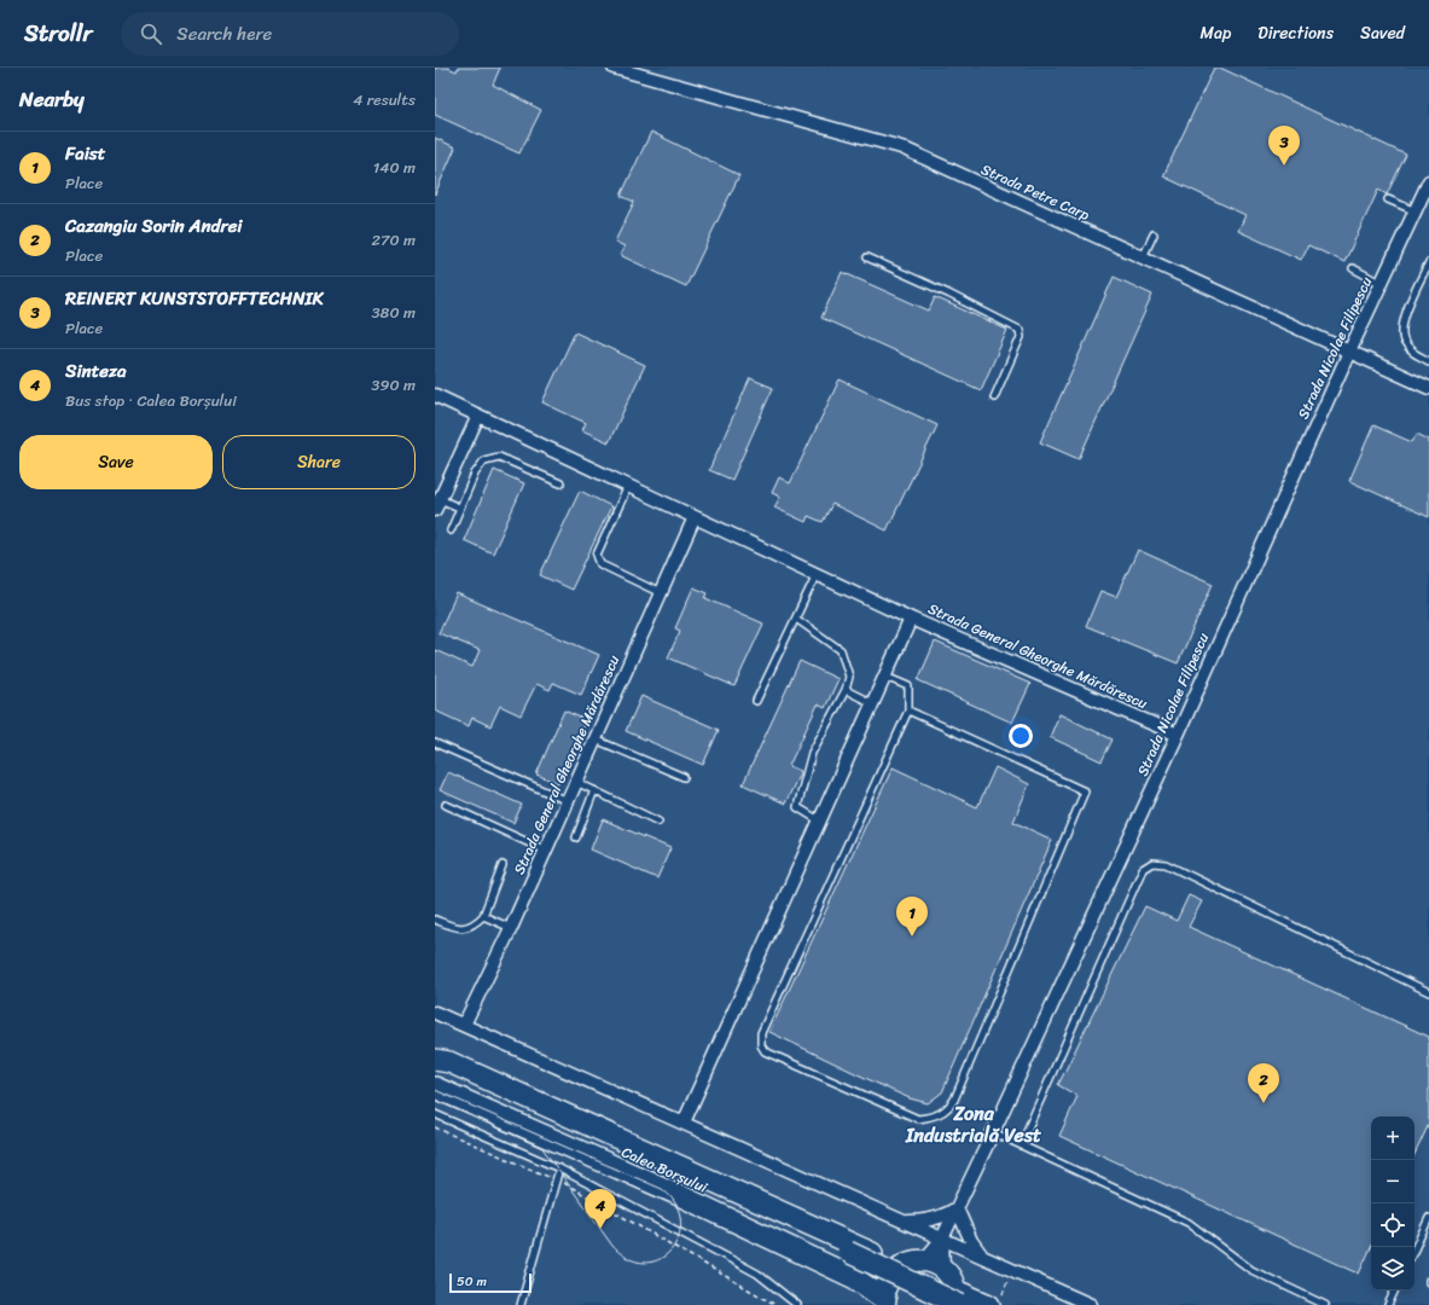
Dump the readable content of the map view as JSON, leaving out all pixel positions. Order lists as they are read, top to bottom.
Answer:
{
  "streets": {
    "main road": ["Calea Borșului"],
    "street": ["Strada Petre Carp", "Strada Nicolae Filipescu", "Strada General Gheorghe Mărdărescu"]
  },
  "crossings": [
    ["Strada Petre Carp", "Strada Nicolae Filipescu"],
    ["Strada Nicolae Filipescu", "Strada General Gheorghe Mărdărescu"]
  ],
  "districts": ["Zona Industrială Vest"],
  "scale_bar": "50 m",
  "page": {
    "header": "Strollr",
    "search": "Search here",
    "nav": ["Map", "Directions", "Saved"],
    "heading": ["Nearby", "4 results"],
    "pins": [
      "3",
      "1",
      "2",
      "4"
    ],
    "list": [
      {
        "mark": "1",
        "name": "Faist",
        "note": "Place",
        "value": "140 m"
      },
      {
        "mark": "2",
        "name": "Cazangiu Sorin Andrei",
        "note": "Place",
        "value": "270 m"
      },
      {
        "mark": "3",
        "name": "REINERT KUNSTSTOFFTECHNIK",
        "note": "Place",
        "value": "380 m"
      },
      {
        "mark": "4",
        "name": "Sinteza",
        "note": "Bus stop · Calea Borșului",
        "value": "390 m"
      }
    ],
    "buttons": ["Save", "Share"],
    "map_buttons": ["+", "−"],
    "scale": "50 m"
  }
}
